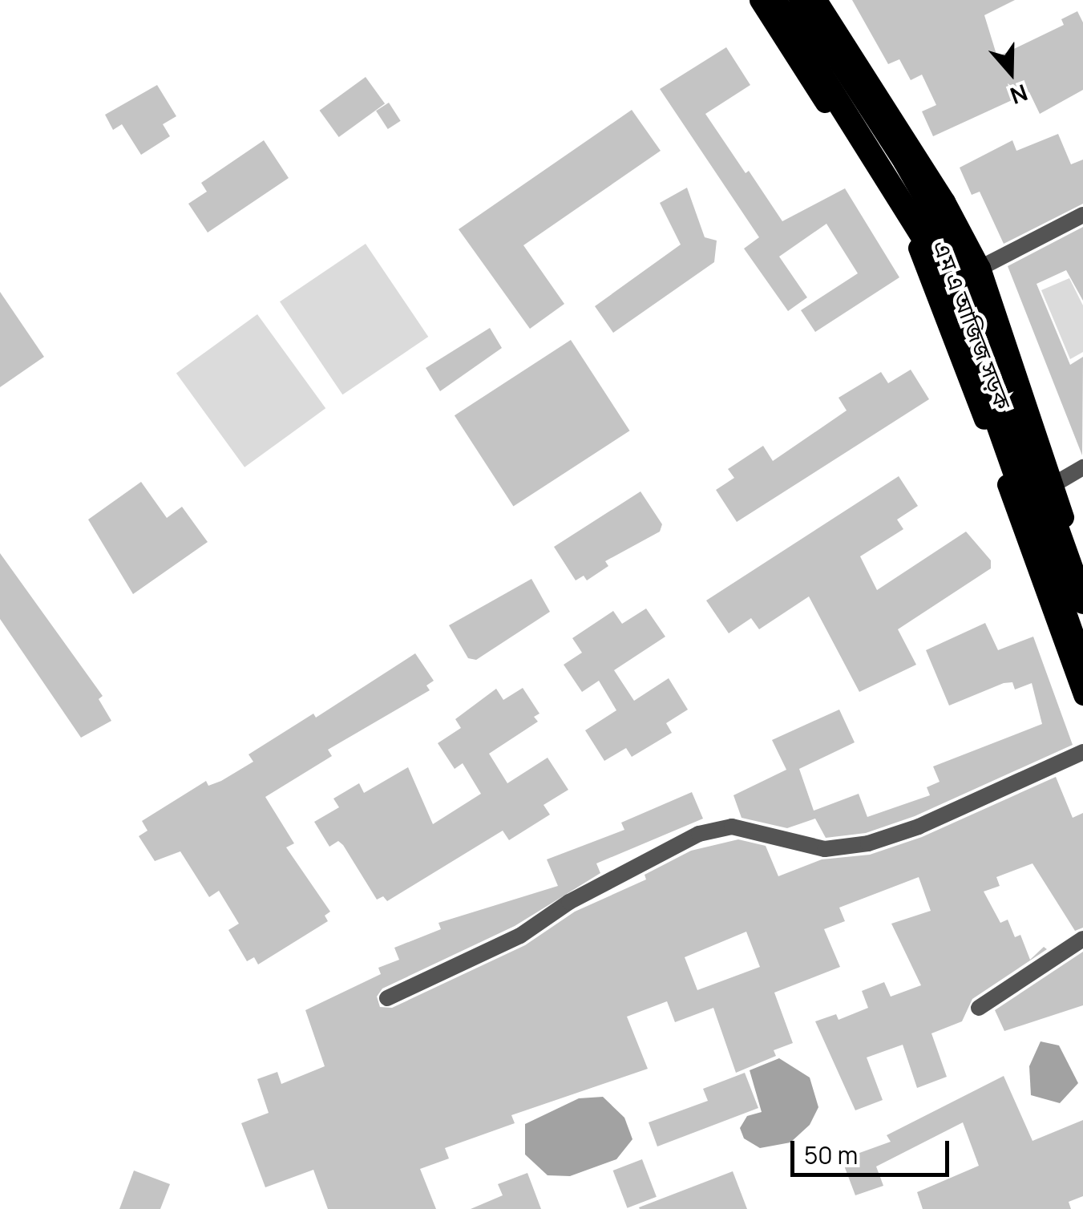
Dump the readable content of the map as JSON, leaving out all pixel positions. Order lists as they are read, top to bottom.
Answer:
{
  "streets": {
    "main road": ["এম এ আজিজ সড়ক"]
  },
  "scale_bar": "50 m",
  "north": "bottom"
}
